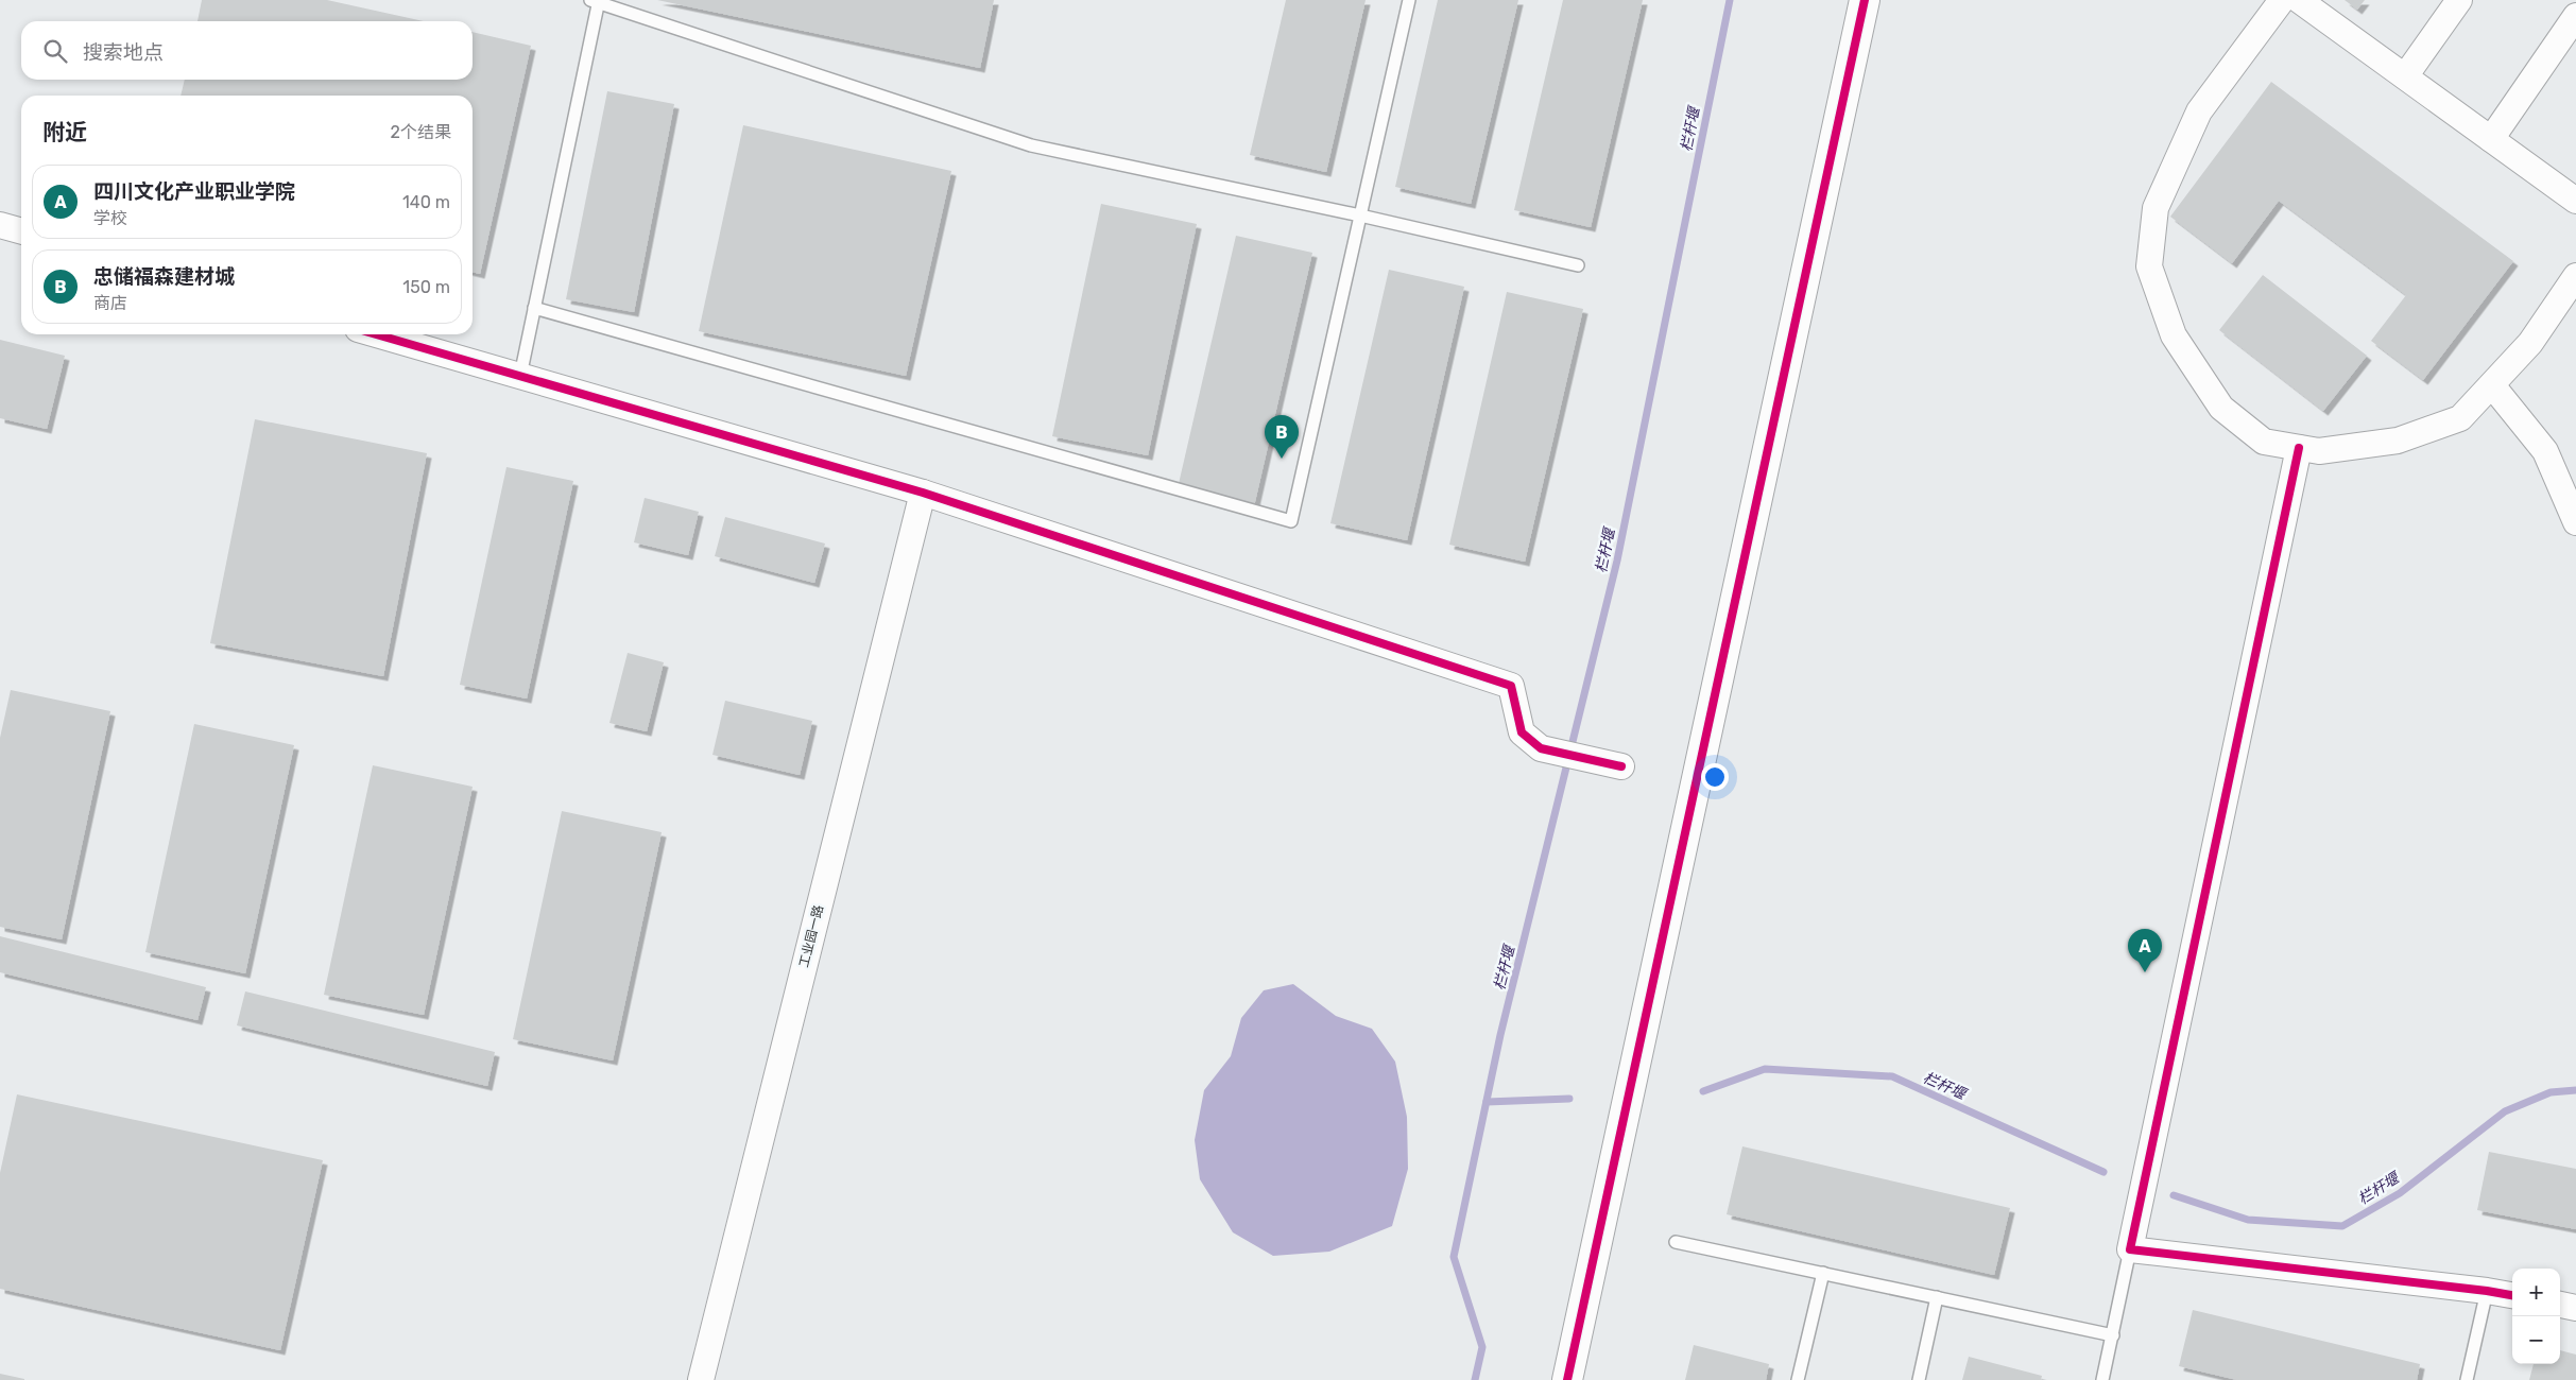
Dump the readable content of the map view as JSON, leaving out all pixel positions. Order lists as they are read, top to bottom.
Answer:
{
  "streets": {
    "street": ["工业园一路"]
  },
  "water": ["栏杆堰"],
  "page": {
    "search": "搜索地点",
    "heading": ["附近", "2个结果"],
    "list": [
      {
        "mark": "A",
        "name": "四川文化产业职业学院",
        "note": "学校",
        "value": "140 m"
      },
      {
        "mark": "B",
        "name": "忠储福森建材城",
        "note": "商店",
        "value": "150 m"
      }
    ],
    "pins": ["B", "A"],
    "map_buttons": ["+", "−"]
  }
}
